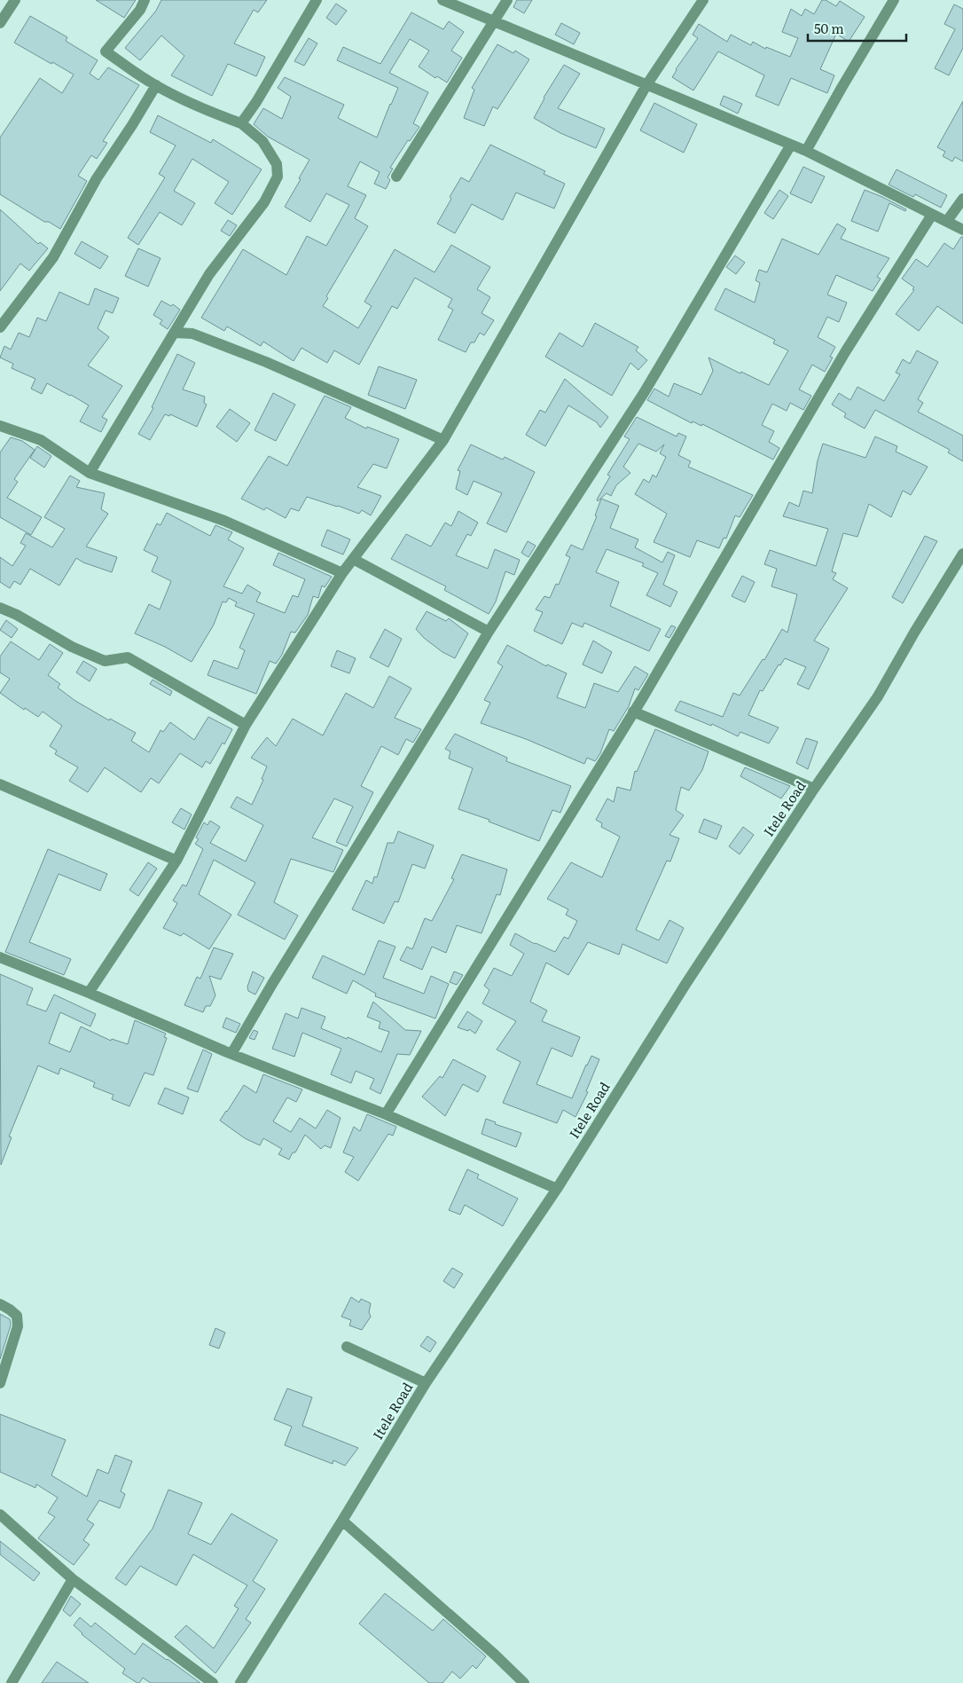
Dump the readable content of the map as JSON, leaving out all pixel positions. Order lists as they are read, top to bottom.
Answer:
{
  "streets": {
    "street": ["Itele Road"]
  },
  "scale_bar": "50 m"
}
